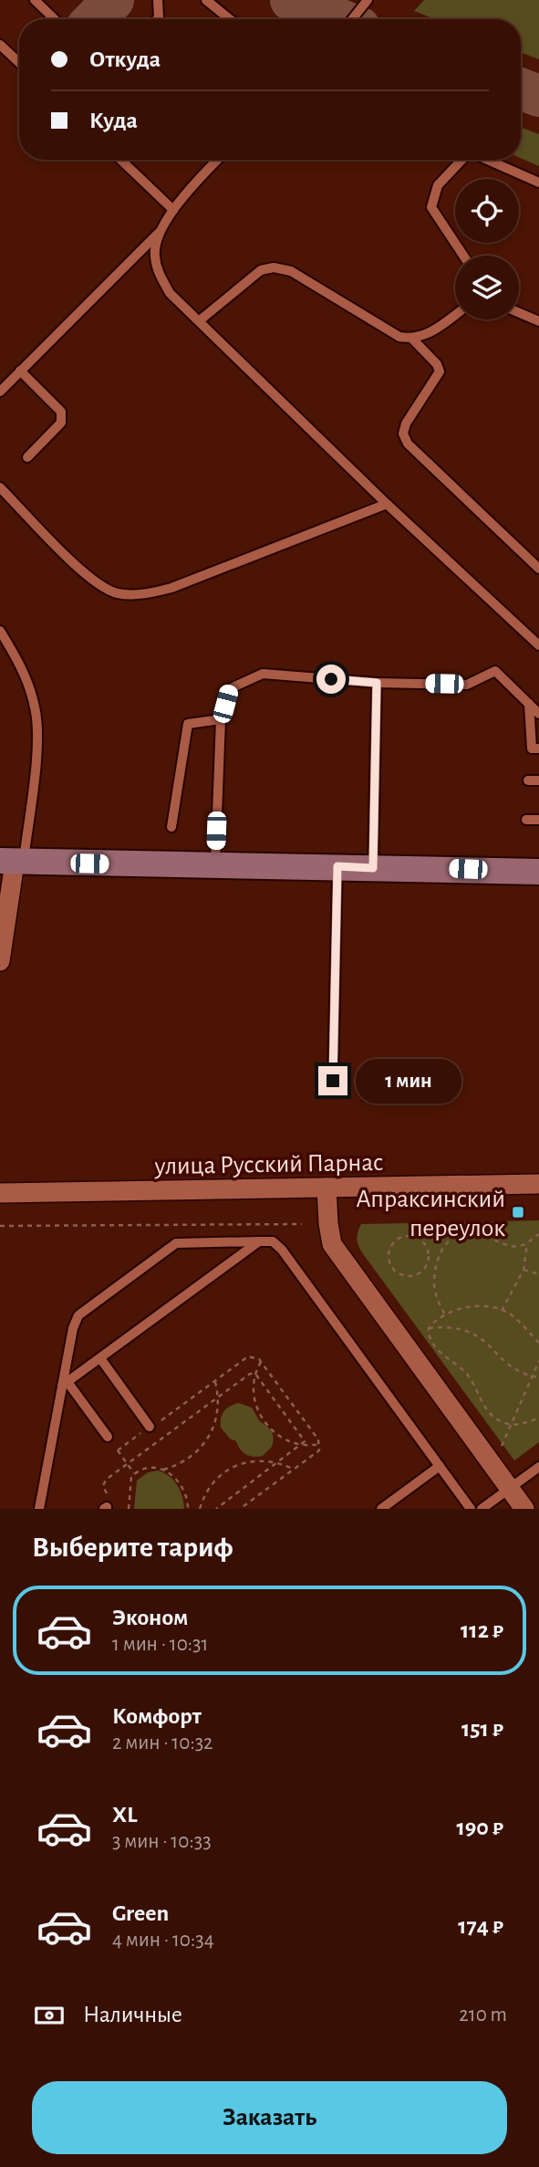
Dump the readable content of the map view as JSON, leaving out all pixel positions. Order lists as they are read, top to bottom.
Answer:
{
  "streets": {
    "street": ["улица Русский Парнас"]
  },
  "places": {
    "transit": ["Апраксинский переулок"]
  },
  "page": {
    "banner": ["Откуда", "Куда"],
    "bubble": "1 мин",
    "heading": "Выберите тариф",
    "list": [
      {
        "name": "Эконом",
        "note": "1 мин · 10:31",
        "value": "112 ₽"
      },
      {
        "name": "Комфорт",
        "note": "2 мин · 10:32",
        "value": "151 ₽"
      },
      {
        "name": "XL",
        "note": "3 мин · 10:33",
        "value": "190 ₽"
      },
      {
        "name": "Green",
        "note": "4 мин · 10:34",
        "value": "174 ₽"
      }
    ],
    "pay": ["Наличные", "210 m"],
    "buttons": "Заказать"
  }
}
